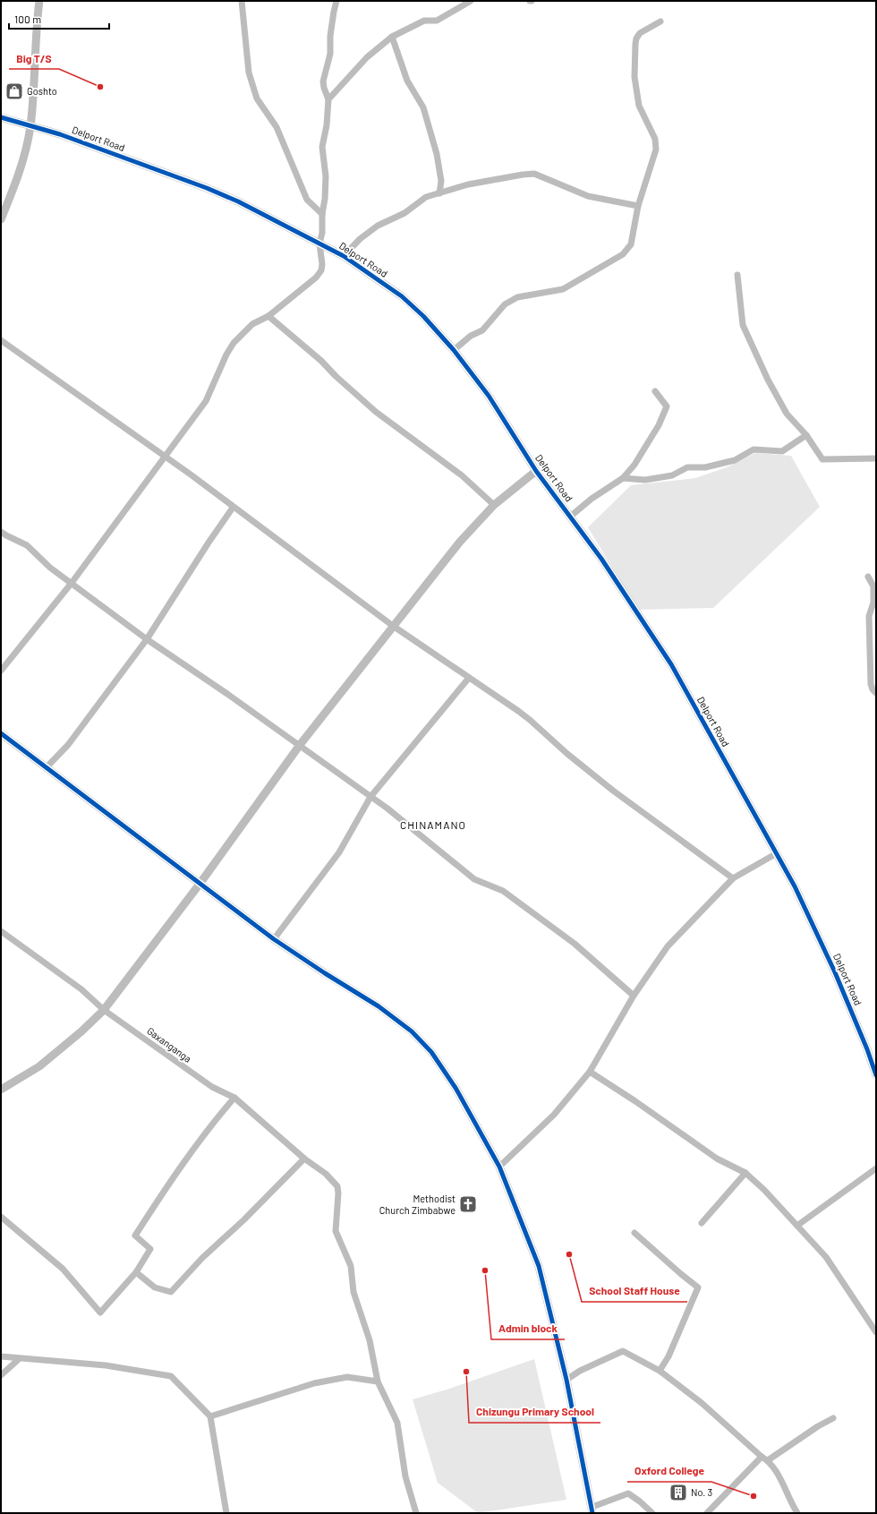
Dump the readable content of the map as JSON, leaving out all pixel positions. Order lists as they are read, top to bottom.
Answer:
{
  "streets": {
    "street": ["Delport Road", "Gaxanganga"]
  },
  "districts": ["CHINAMANO"],
  "places": {
    "other": [
      "Big T/S",
      "School Staff House",
      "Admin block",
      "Chizungu Primary School",
      "Oxford College"
    ],
    "shop": ["Goshto"],
    "church": ["Methodist Church Zimbabwe"],
    "building": ["No. 3"]
  },
  "scale_bar": "100 m"
}
